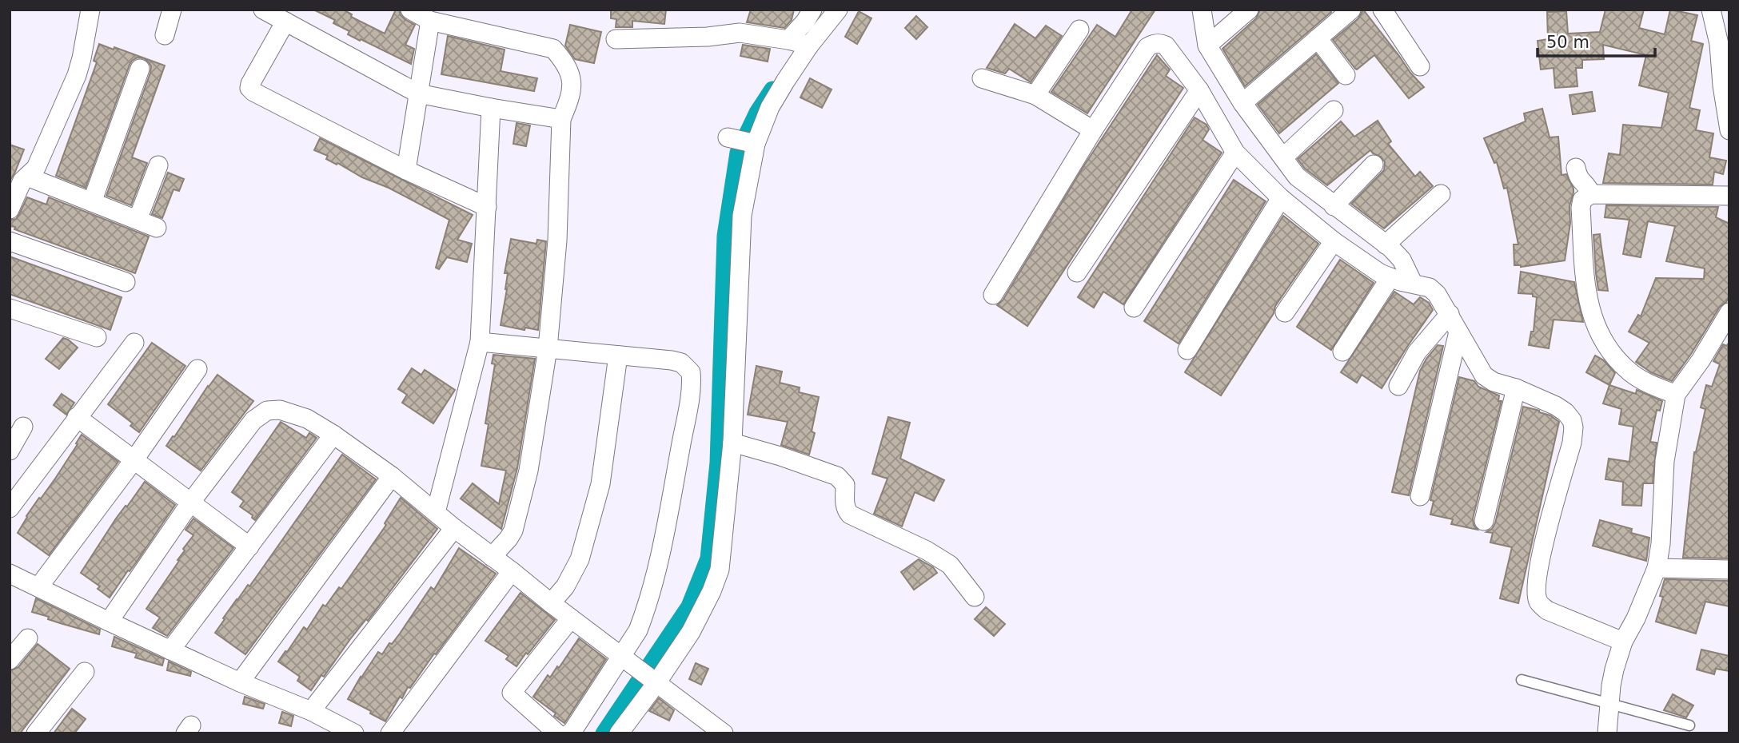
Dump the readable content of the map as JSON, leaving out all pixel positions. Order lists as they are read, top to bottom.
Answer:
{
  "scale_bar": "50 m"
}
